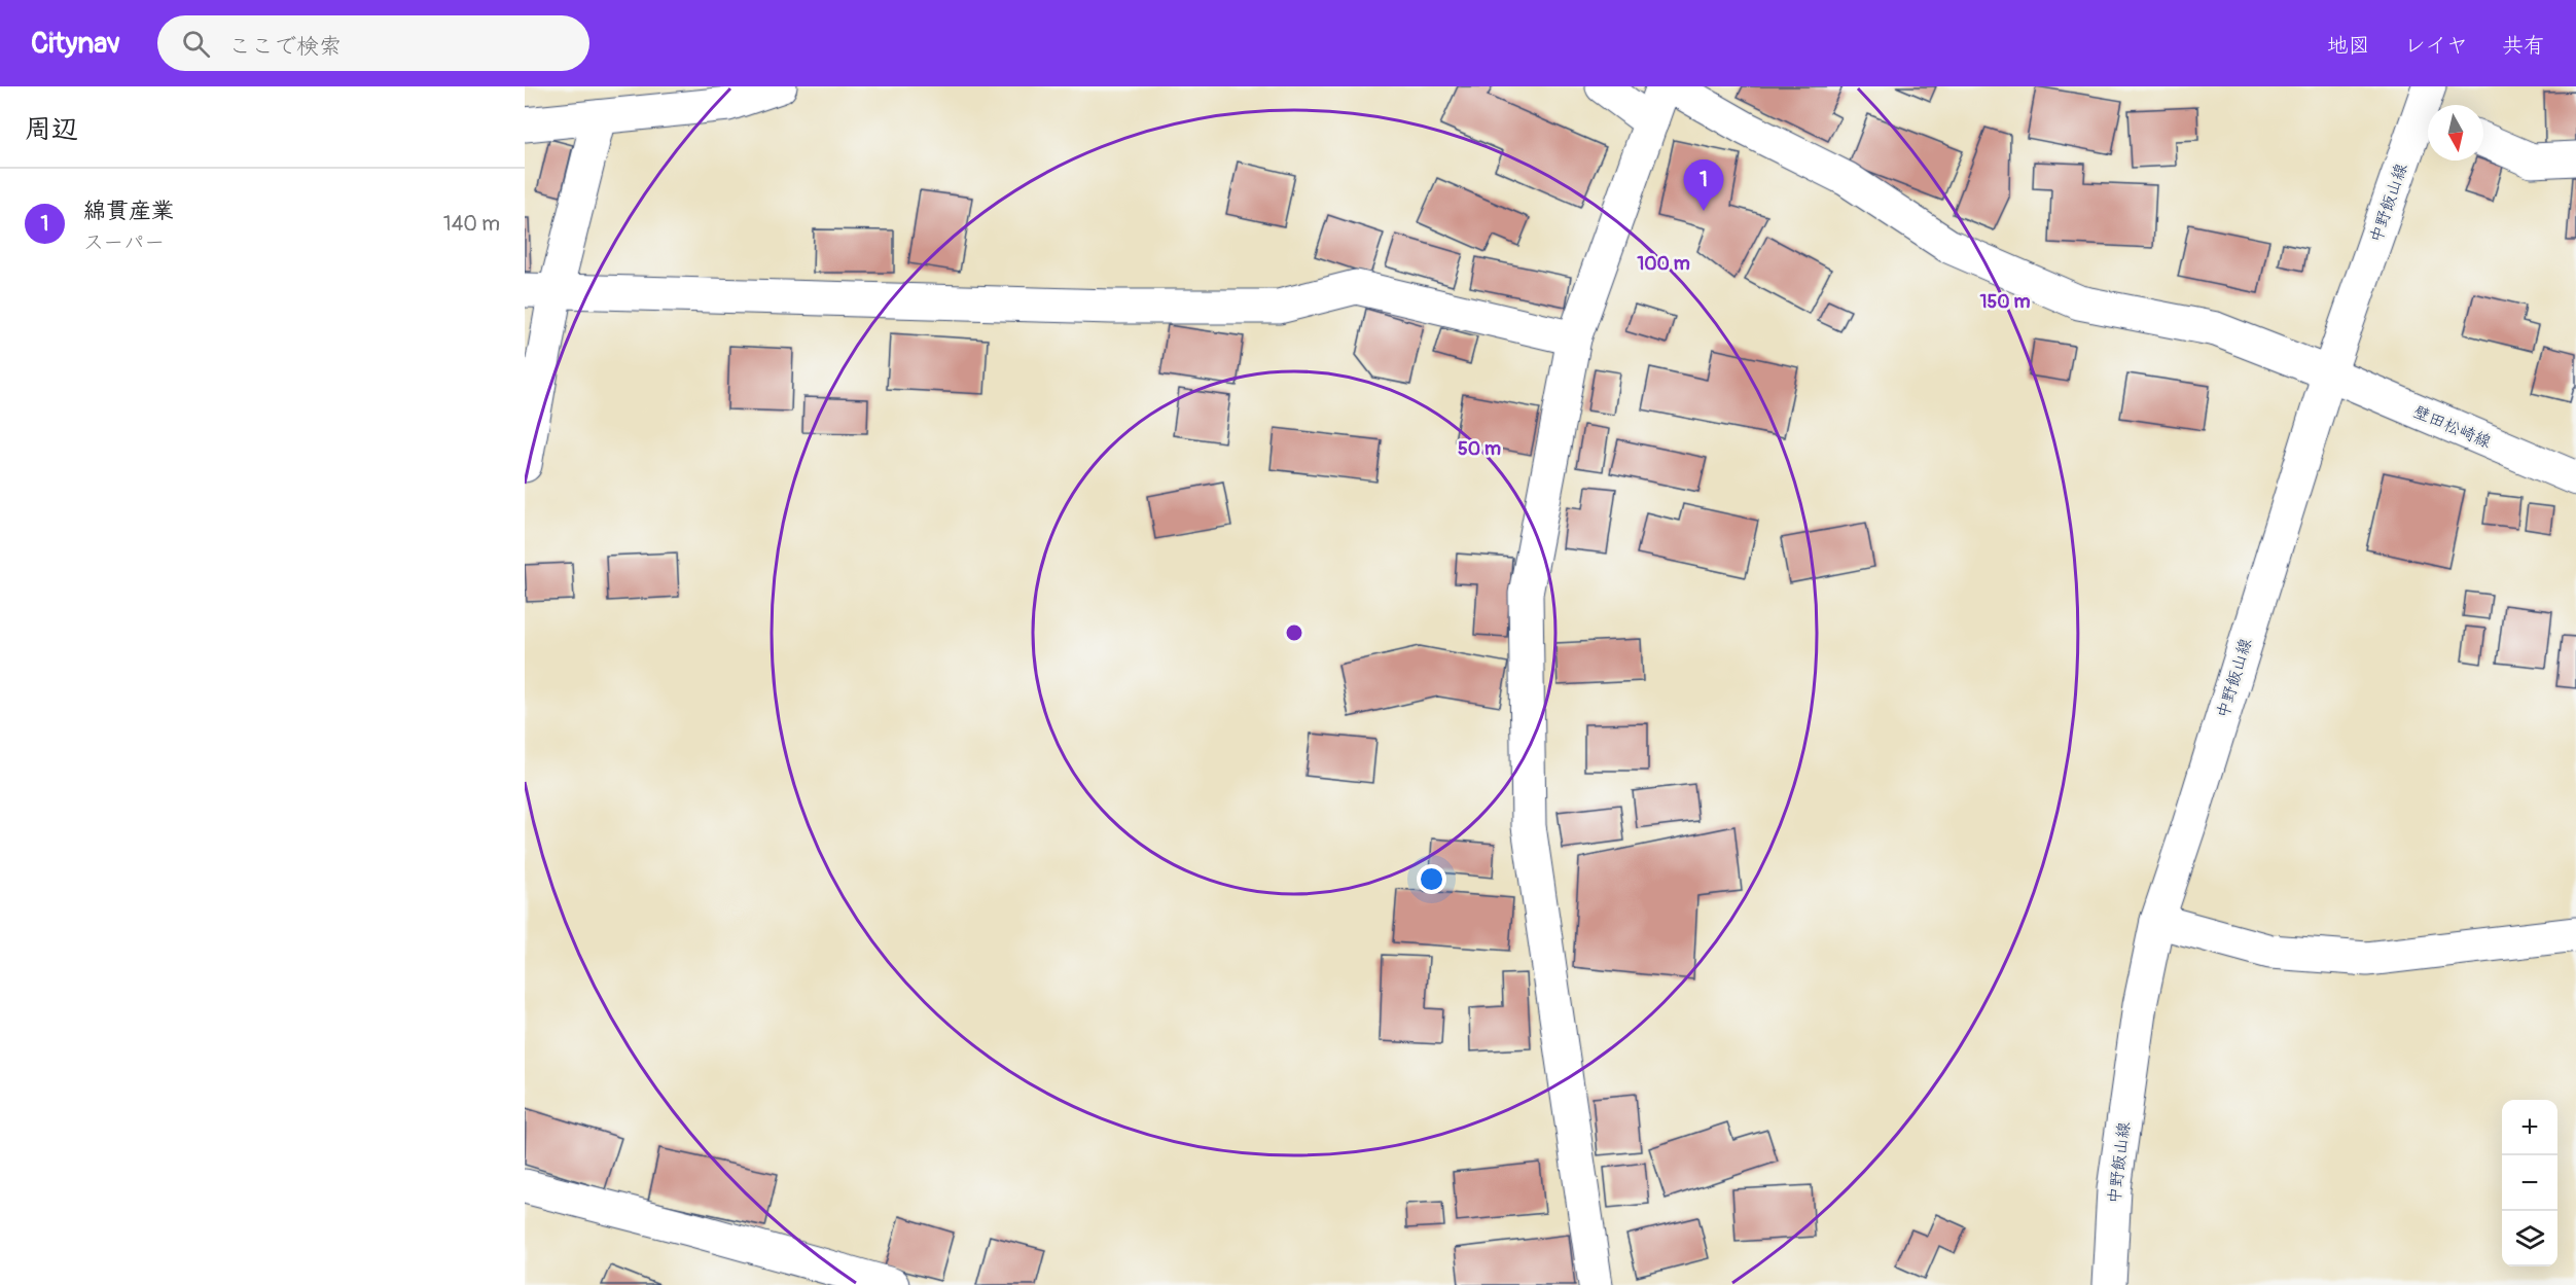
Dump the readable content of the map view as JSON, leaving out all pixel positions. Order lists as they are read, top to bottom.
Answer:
{
  "streets": {
    "street": ["中野飯山線", "壁田松崎線"]
  },
  "crossings": [
    ["中野飯山線", "壁田松崎線"]
  ],
  "north": "bottom",
  "page": {
    "header": "Citynav",
    "search": "ここで検索",
    "nav": ["地図", "レイヤ", "共有"],
    "heading": "周辺",
    "pins": "1",
    "list": [
      {
        "mark": "1",
        "name": "綿貫産業",
        "note": "スーパー",
        "value": "140 m"
      }
    ],
    "map_buttons": ["+", "−"]
  },
  "rings": ["100 m", "150 m", "50 m"]
}
